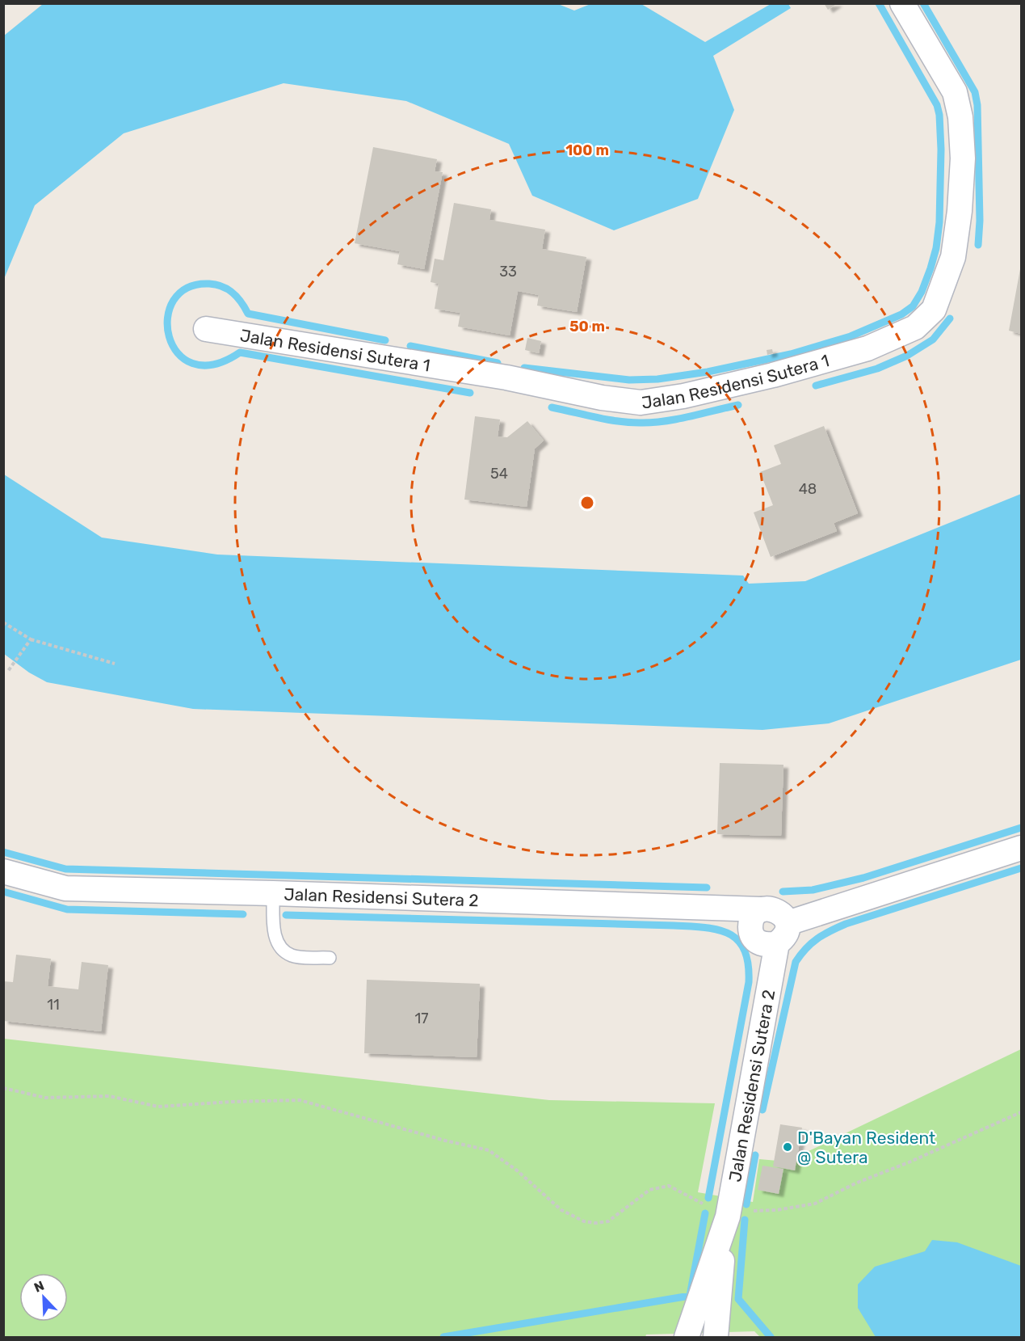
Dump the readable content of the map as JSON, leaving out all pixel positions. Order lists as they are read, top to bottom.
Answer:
{
  "streets": {
    "street": ["Jalan Residensi Sutera 1", "Jalan Residensi Sutera 2"]
  },
  "places": ["D'Bayan Resident @ Sutera"],
  "house_numbers": [
    "33",
    "54",
    "48",
    "11",
    "17"
  ],
  "north": "top left",
  "rings": ["100 m", "50 m"]
}
